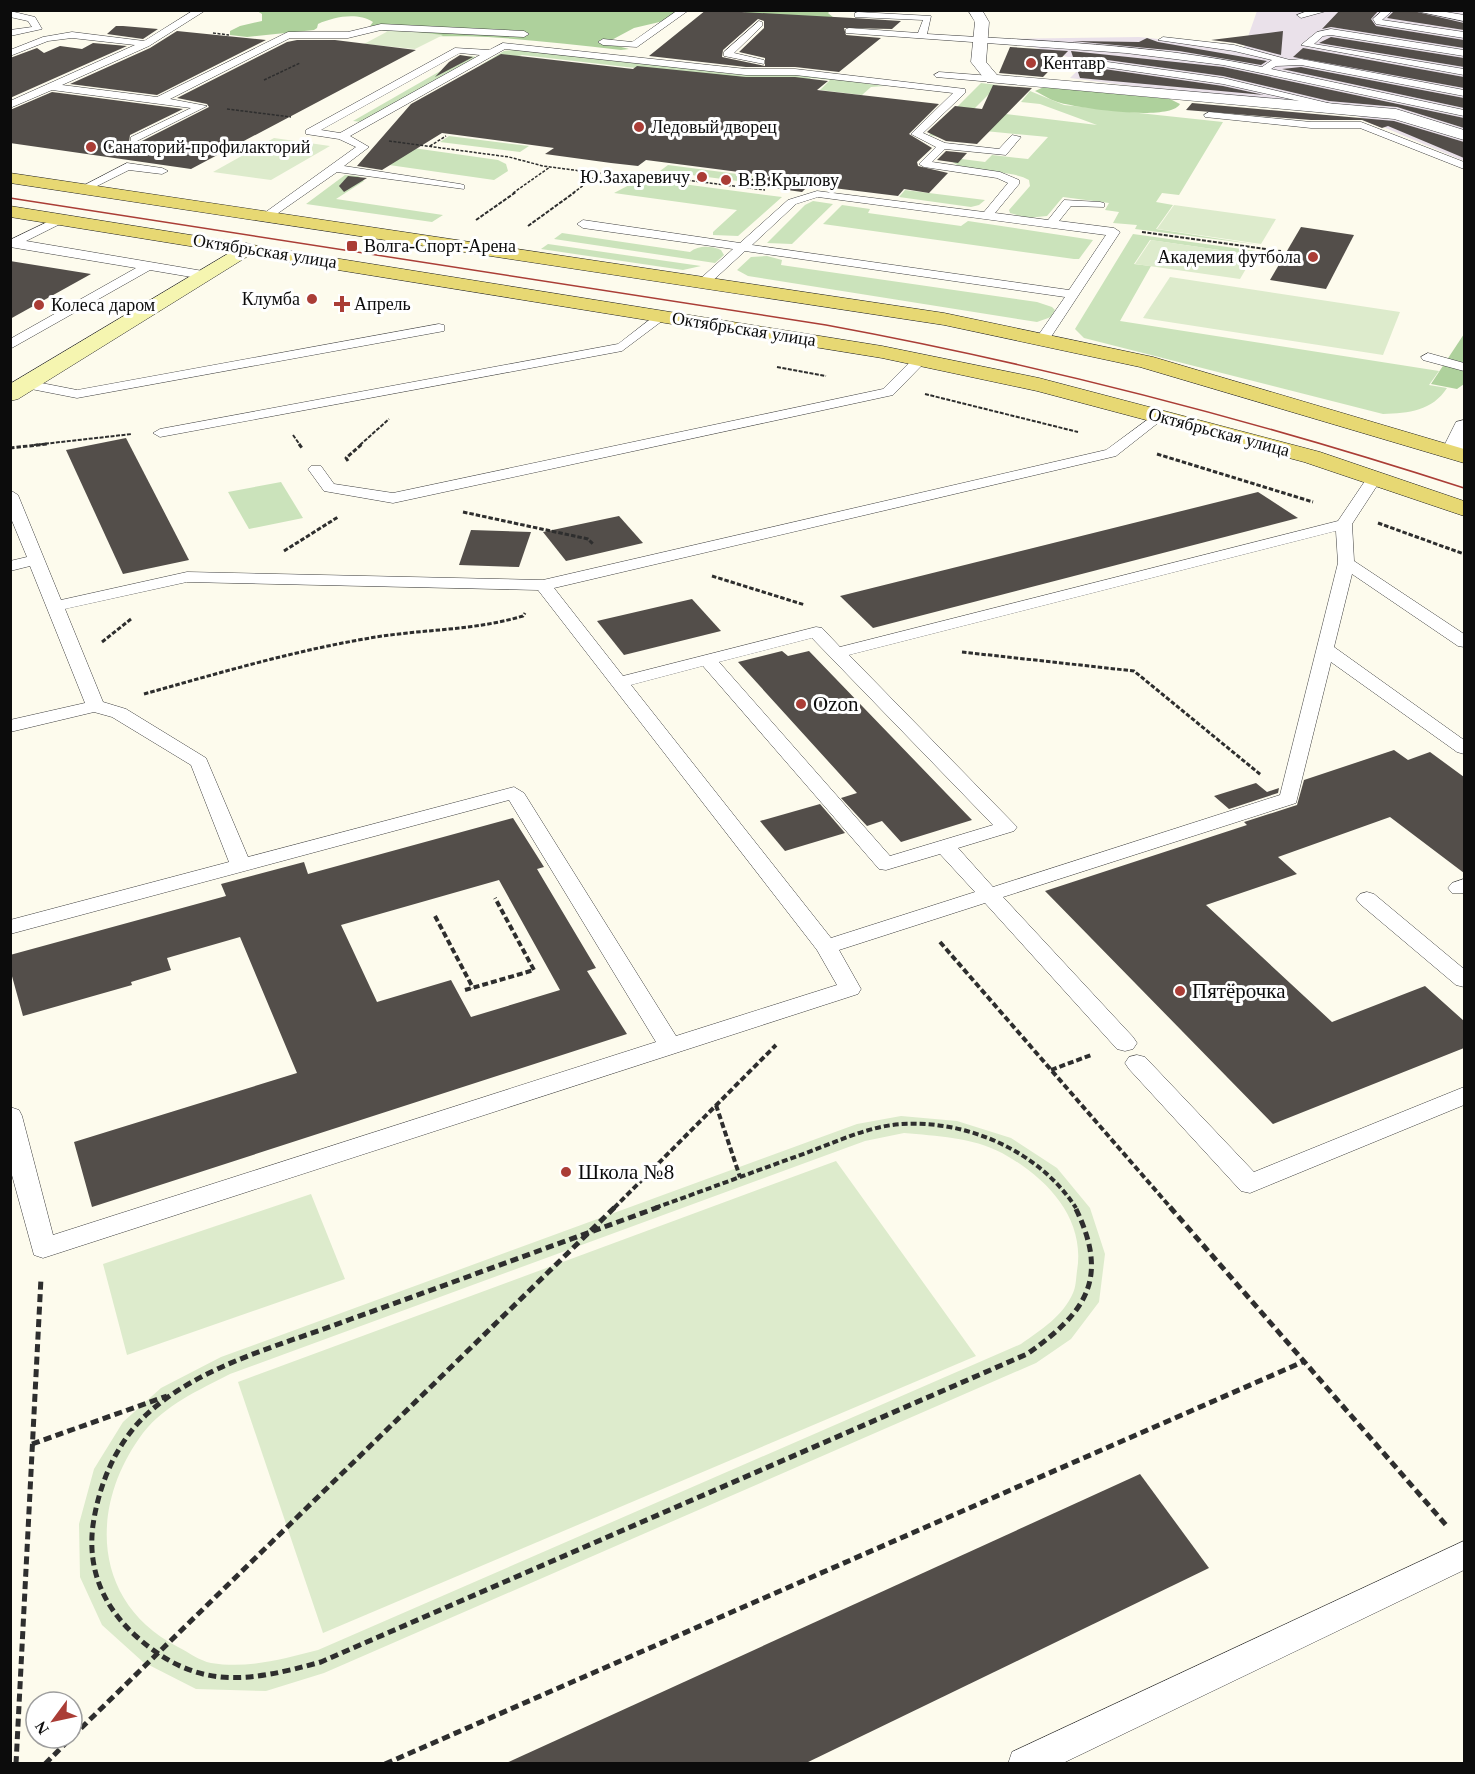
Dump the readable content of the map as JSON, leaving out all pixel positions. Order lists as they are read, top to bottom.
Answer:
{
  "streets": {
    "main road": ["Октябрьская улица"]
  },
  "places": {
    "other": [
      "Кентавр",
      "Ледовый дворец",
      "Санаторий-профилакторий",
      "Ю.Захаревичу",
      "В.В.Крылову",
      "Академия футбола",
      "Клумба",
      "Колеса даром",
      "Ozon",
      "Пятёрочка",
      "Школа №8"
    ],
    "transit": ["Волга-Спорт-Арена"],
    "health": ["Апрель"]
  },
  "north": "bottom left"
}
